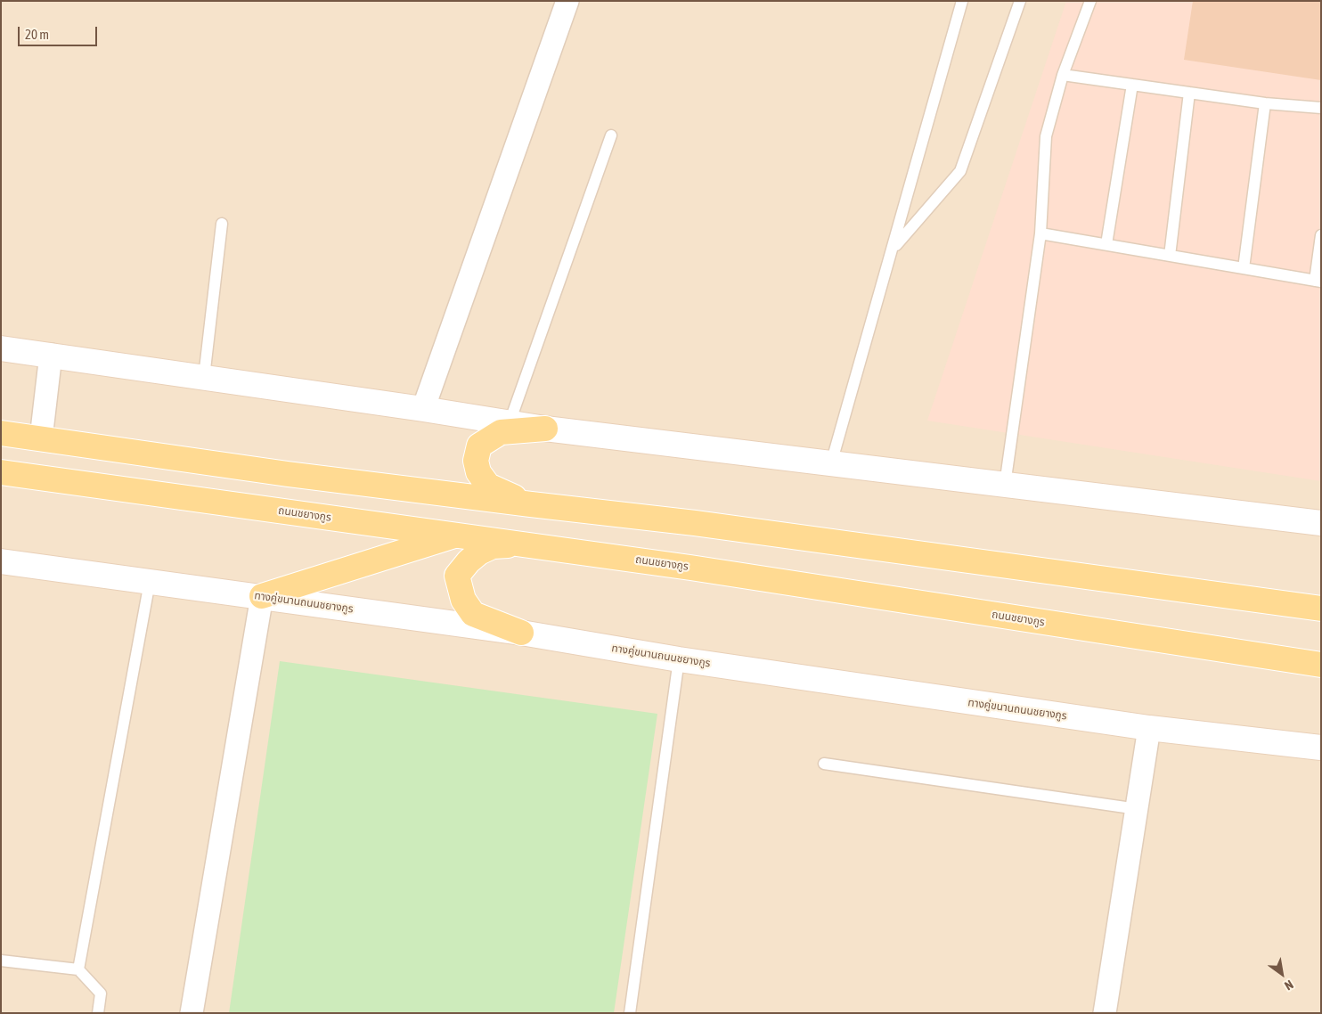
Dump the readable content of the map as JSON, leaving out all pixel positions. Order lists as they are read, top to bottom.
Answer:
{
  "streets": {
    "main road": ["ถนนชยางกูร", "ทางคู่ขนานถนนชยางกูร"]
  },
  "scale_bar": "20 m",
  "north": "bottom right"
}
